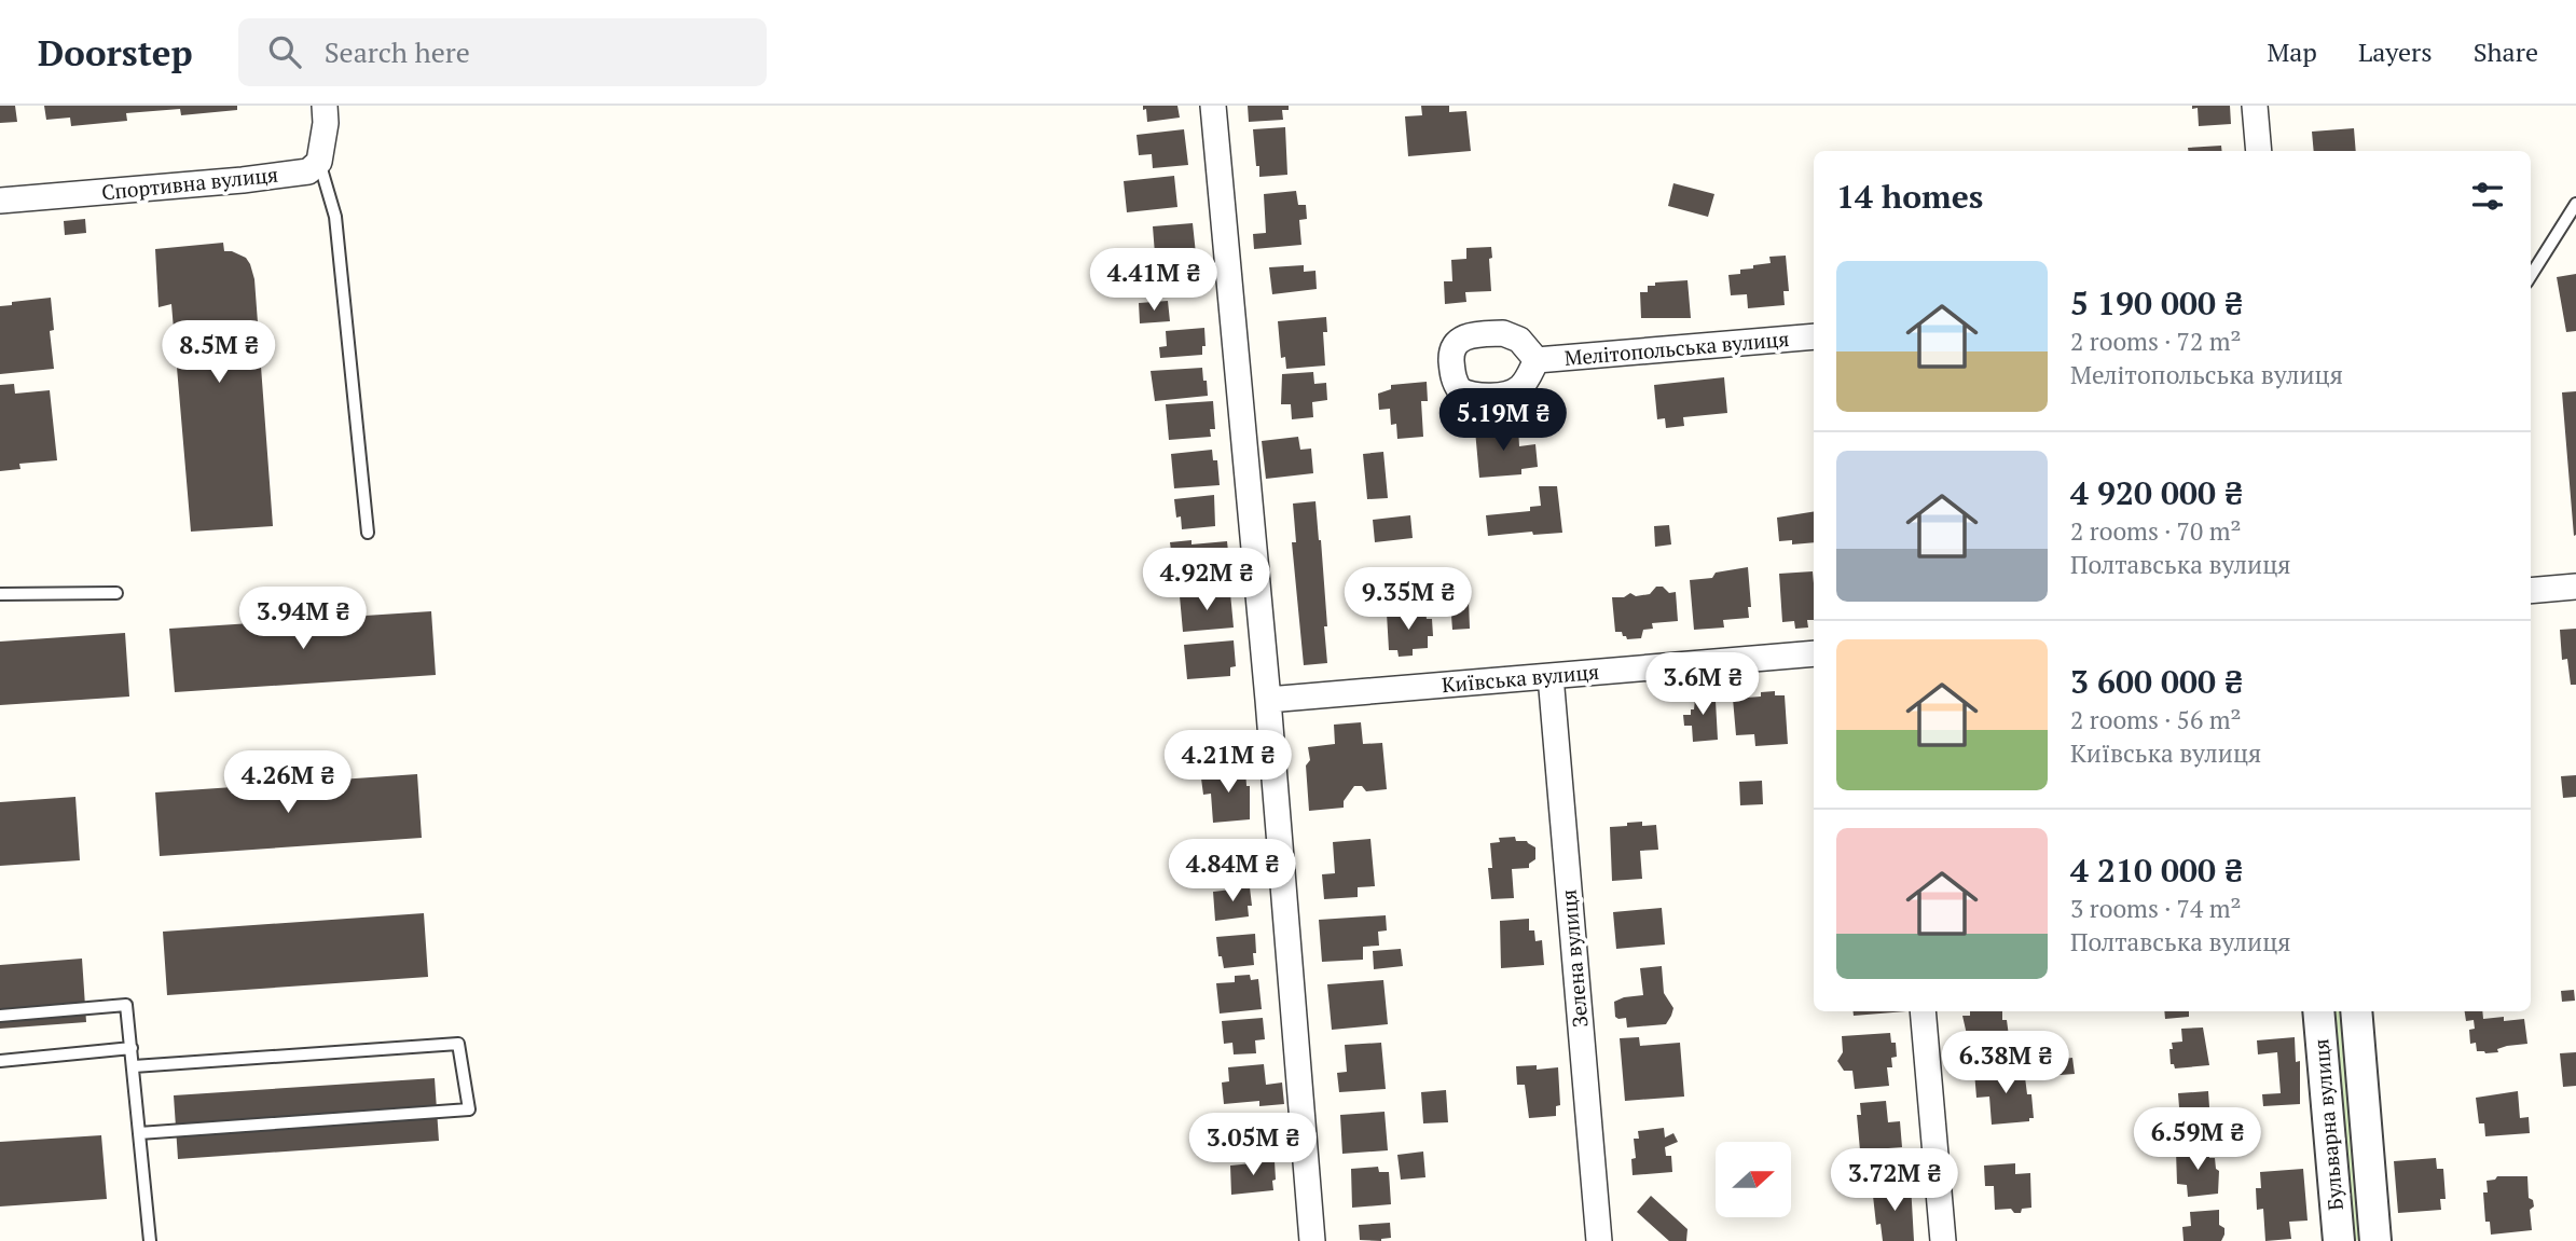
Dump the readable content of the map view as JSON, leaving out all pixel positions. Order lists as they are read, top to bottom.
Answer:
{
  "streets": {
    "street": [
      "Спортивна вулиця",
      "Мелітопольська вулиця",
      "Київська вулиця",
      "Зелена вулиця",
      "Бульварна вулиця"
    ]
  },
  "crossings": [
    ["Київська вулиця", "Зелена вулиця"]
  ],
  "north": "right",
  "page": {
    "header": "Doorstep",
    "search": "Search here",
    "nav": ["Map", "Layers", "Share"],
    "heading": "14 homes",
    "list": [
      {
        "name": "5 190 000 ₴",
        "note": "2 rooms · 72 m² · Мелітопольська вулиця"
      },
      {
        "name": "4 920 000 ₴",
        "note": "2 rooms · 70 m² · Полтавська вулиця"
      },
      {
        "name": "3 600 000 ₴",
        "note": "2 rooms · 56 m² · Київська вулиця"
      },
      {
        "name": "4 210 000 ₴",
        "note": "3 rooms · 74 m² · Полтавська вулиця"
      }
    ],
    "price": [
      "4.41M ₴",
      "8.5M ₴",
      "5.19M ₴",
      "4.92M ₴",
      "9.35M ₴",
      "3.94M ₴",
      "3.6M ₴",
      "4.21M ₴",
      "4.26M ₴",
      "4.84M ₴",
      "6.38M ₴",
      "6.59M ₴",
      "3.05M ₴",
      "3.72M ₴"
    ]
  }
}
